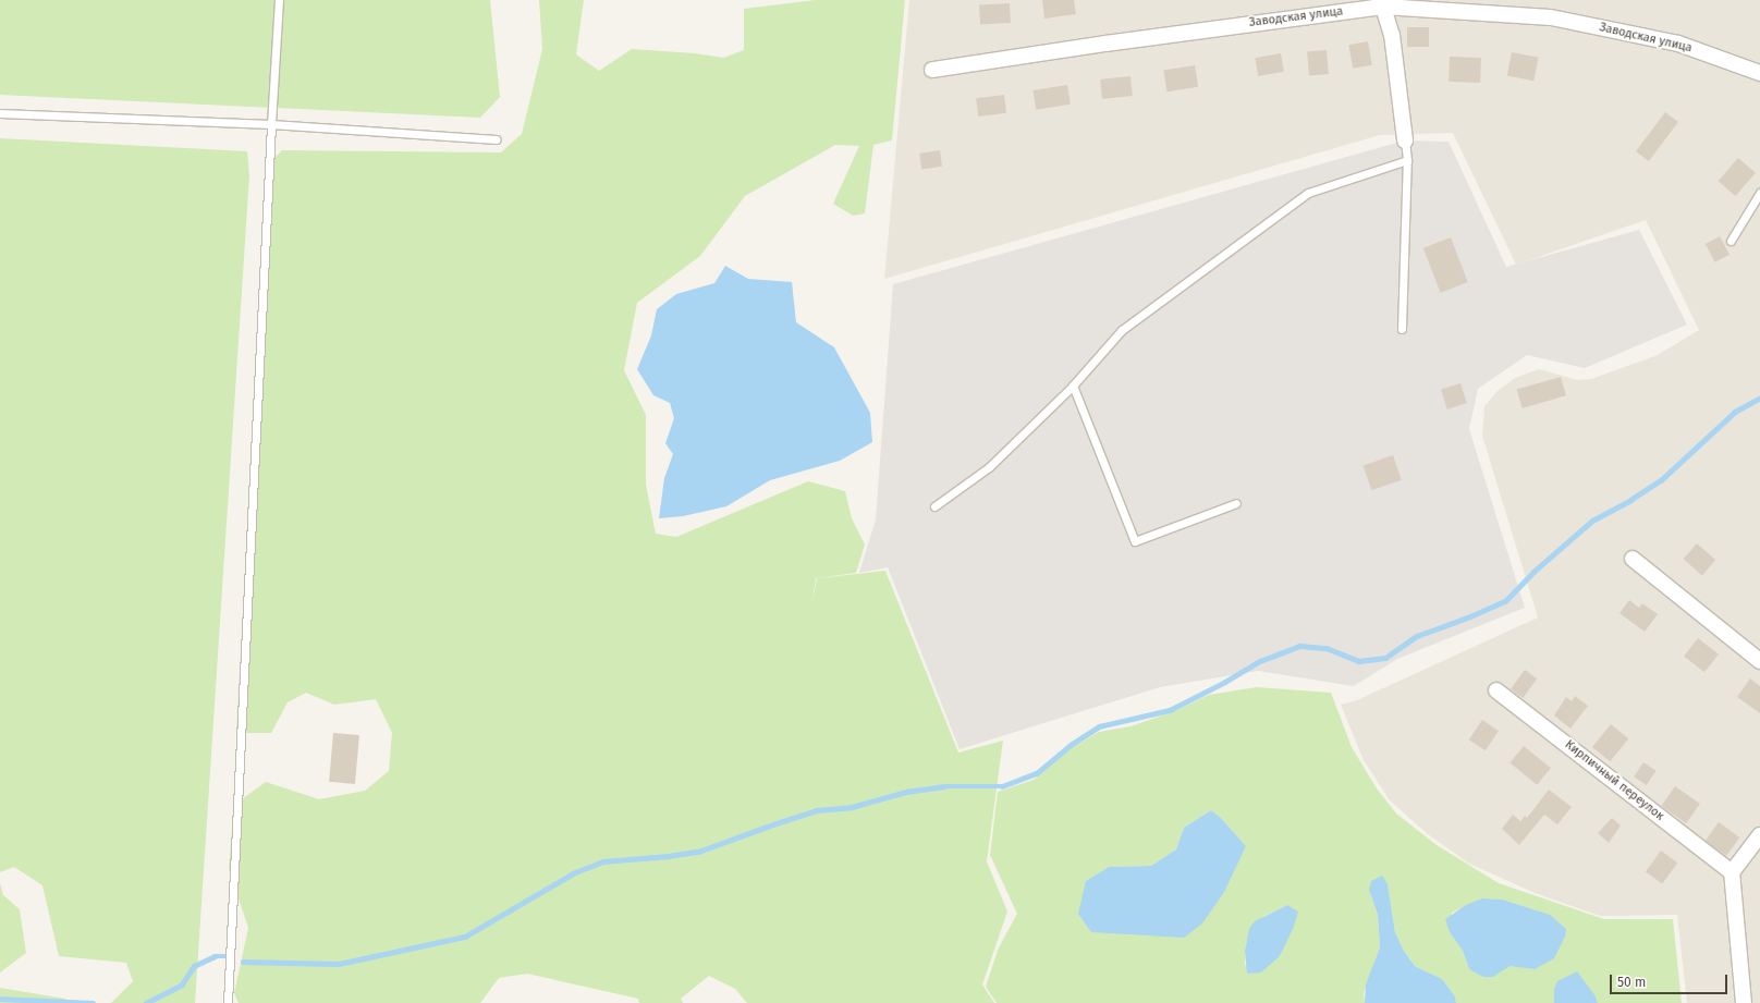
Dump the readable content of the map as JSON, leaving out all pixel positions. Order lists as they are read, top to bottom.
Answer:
{
  "streets": {
    "street": ["Заводская улица", "Кирпичный переулок"]
  },
  "scale_bar": "50 m"
}
